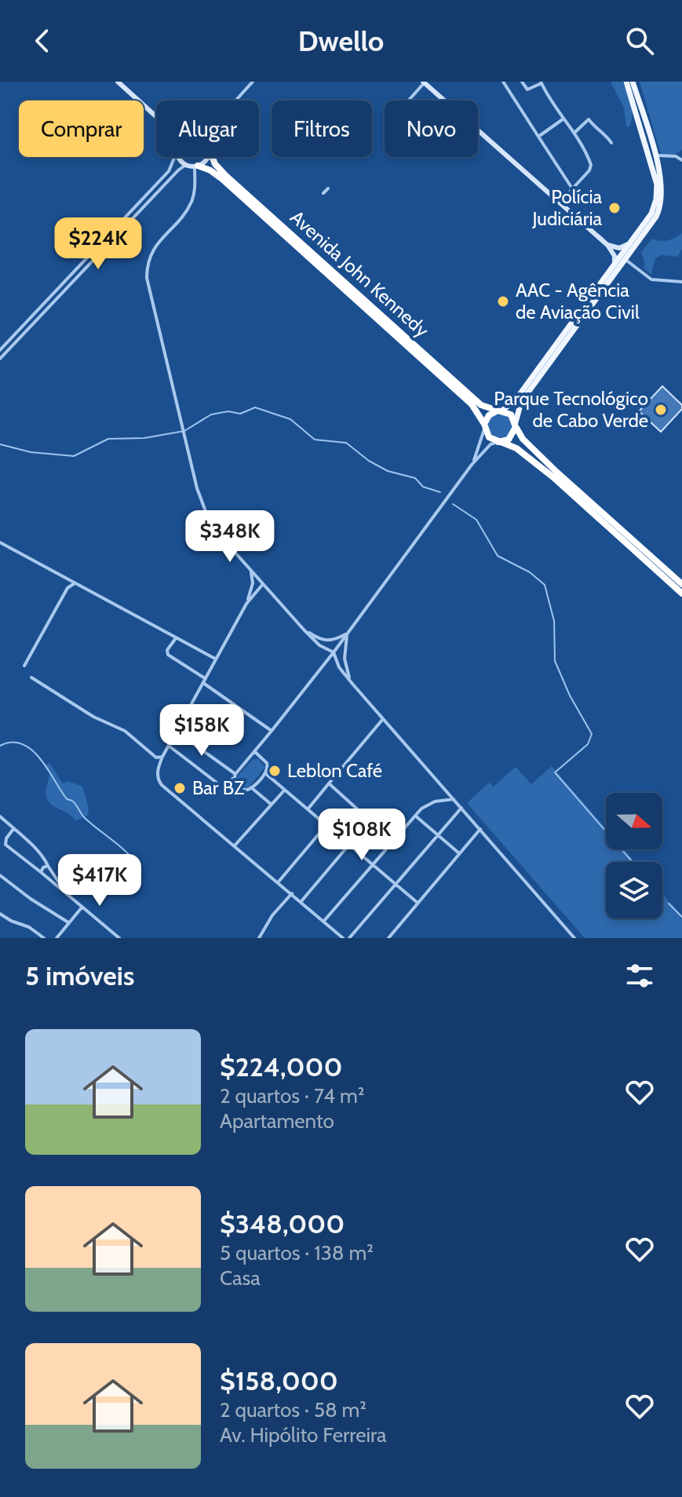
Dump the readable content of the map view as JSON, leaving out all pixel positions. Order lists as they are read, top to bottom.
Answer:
{
  "streets": {
    "highway": ["Avenida John Kennedy"]
  },
  "places": [
    "Polícia Judiciária",
    "AAC - Agência de Aviação Civil",
    "Parque Tecnológico de Cabo Verde",
    "Leblon Café",
    "Bar BZ"
  ],
  "north": "right",
  "page": {
    "header": "Dwello",
    "chip": [
      "Comprar",
      "Alugar",
      "Filtros",
      "Novo"
    ],
    "price": [
      "$224K",
      "$348K",
      "$158K",
      "$108K",
      "$417K"
    ],
    "heading": "5 imóveis",
    "list": [
      {
        "name": "$224,000",
        "note": "2 quartos · 74 m² · Apartamento"
      },
      {
        "name": "$348,000",
        "note": "5 quartos · 138 m² · Casa"
      },
      {
        "name": "$158,000",
        "note": "2 quartos · 58 m² · Av. Hipólito Ferreira"
      }
    ]
  }
}
